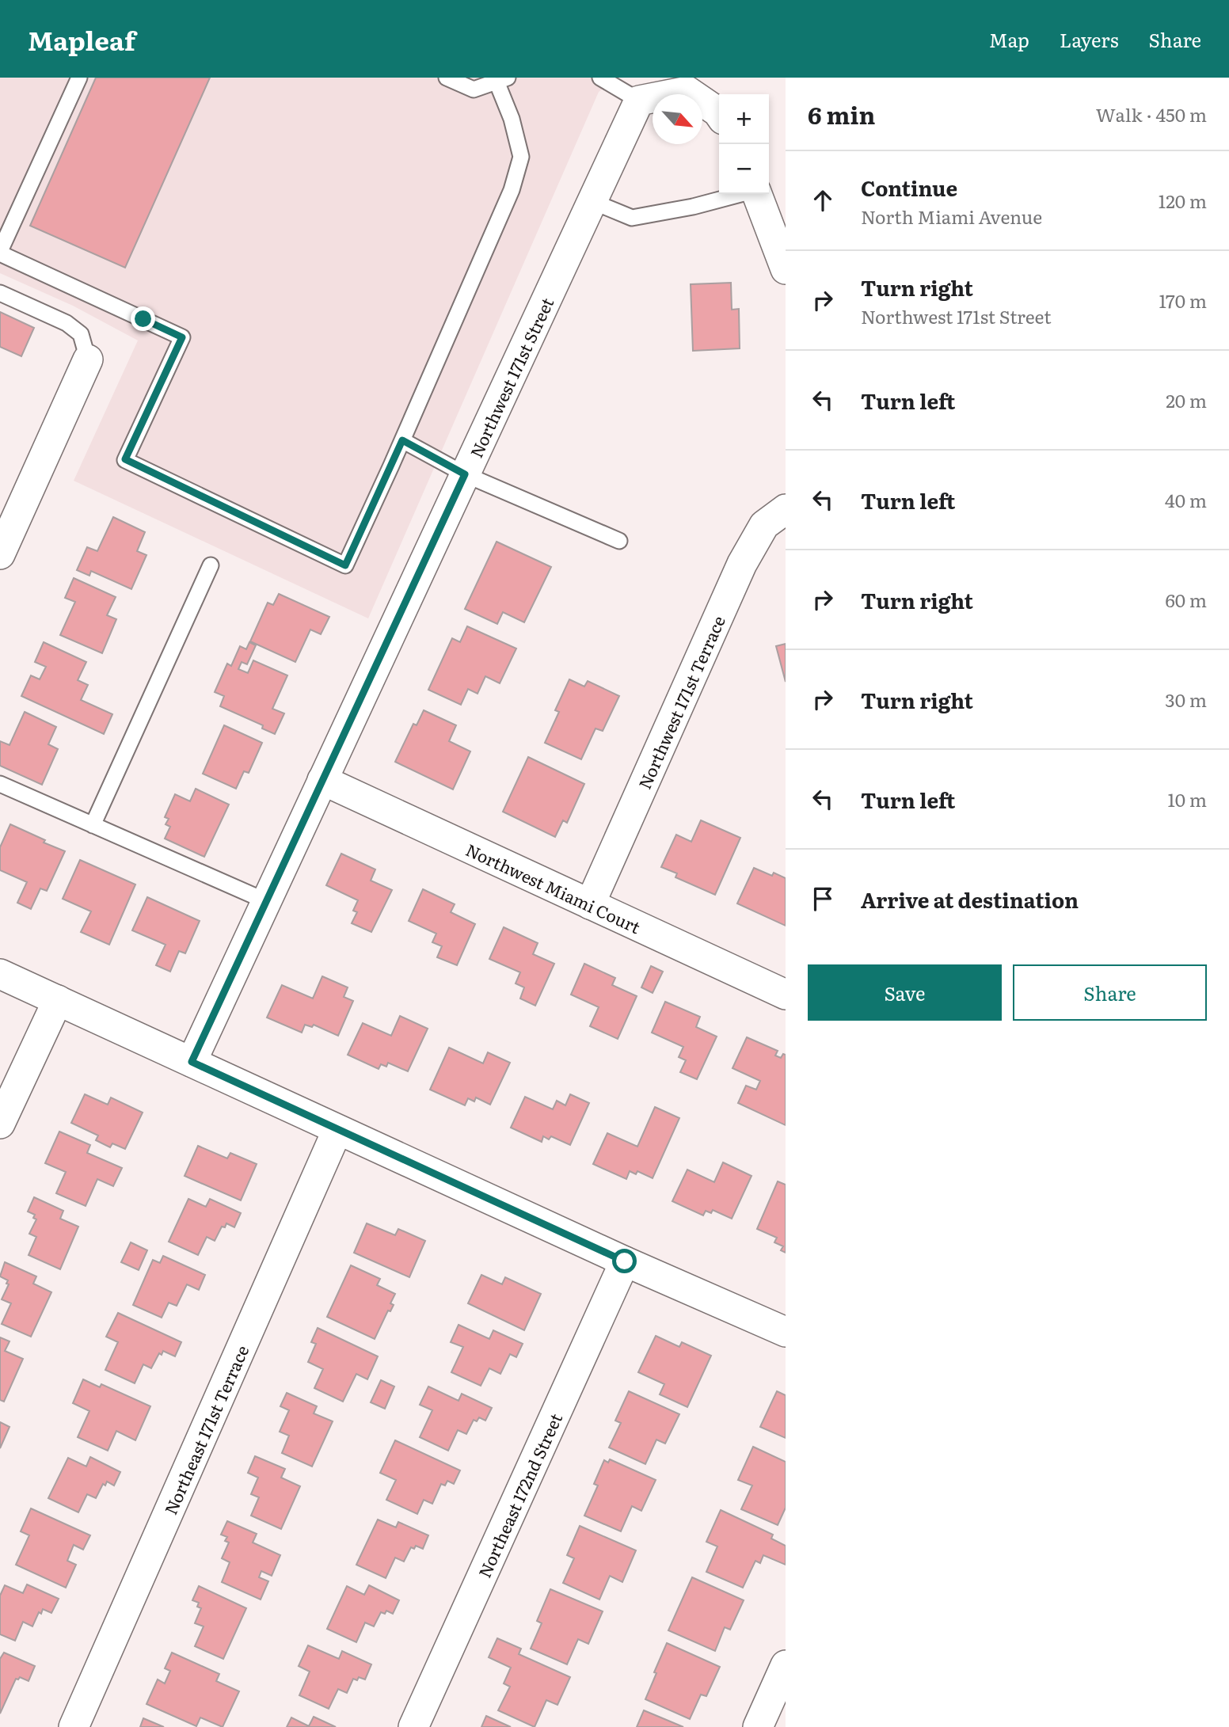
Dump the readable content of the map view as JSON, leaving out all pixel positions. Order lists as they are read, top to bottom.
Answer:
{
  "streets": {
    "street": [
      "Northwest 171st Street",
      "Northwest 171st Terrace",
      "Northwest Miami Court",
      "Northeast 171st Terrace",
      "Northeast 172nd Street"
    ]
  },
  "crossings": [
    ["Northwest 171st Street", "Northwest Miami Court"],
    ["Northwest 171st Terrace", "Northwest Miami Court"]
  ],
  "north": "bottom right",
  "page": {
    "header": "Mapleaf",
    "nav": ["Map", "Layers", "Share"],
    "heading": ["6 min", "Walk · 450 m"],
    "map_buttons": ["+", "−"],
    "list": [
      ["Continue", "North Miami Avenue", "120 m"],
      ["Turn right", "Northwest 171st Street", "170 m"],
      ["Turn left", "20 m"],
      ["Turn left", "40 m"],
      ["Turn right", "60 m"],
      ["Turn right", "30 m"],
      ["Turn left", "10 m"],
      "Arrive at destination"
    ],
    "buttons": ["Save", "Share"]
  }
}
